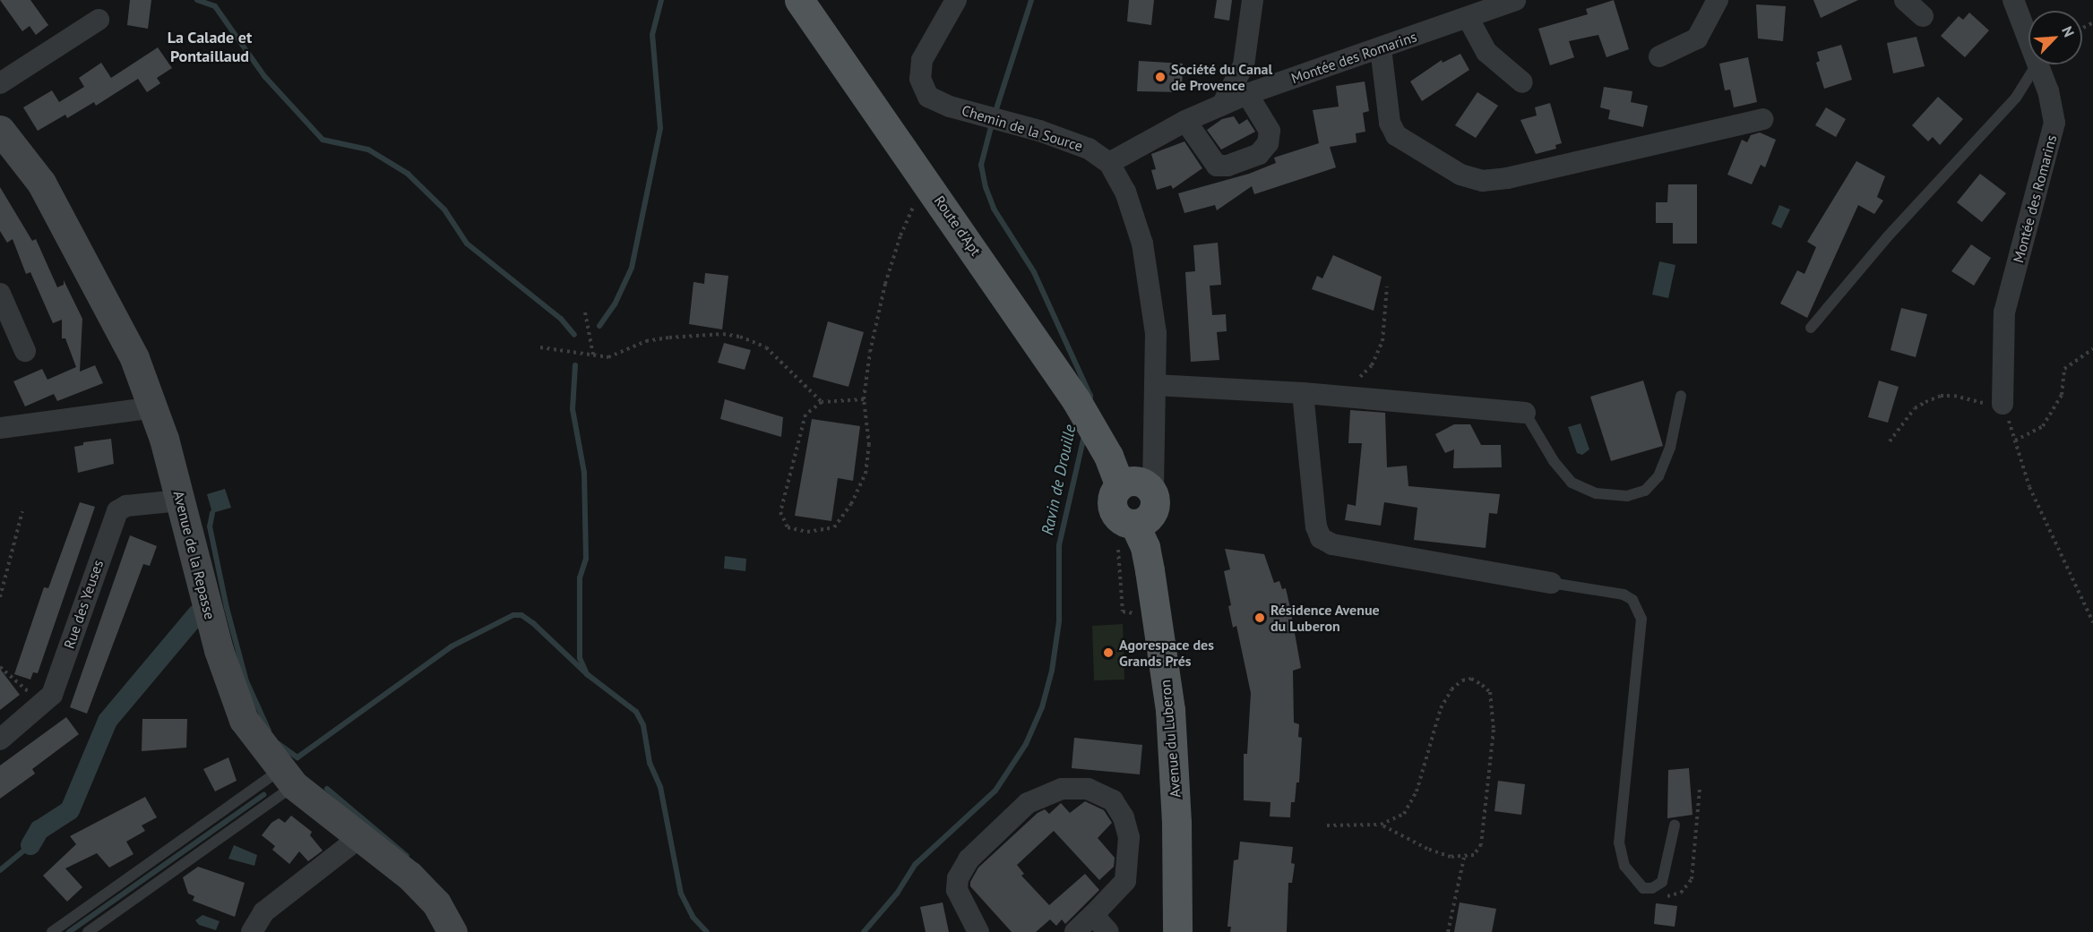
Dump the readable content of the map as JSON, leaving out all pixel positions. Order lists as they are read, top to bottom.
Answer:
{
  "streets": {
    "main road": ["Route d'Apt", "Avenue du Luberon"],
    "street": [
      "Montée des Romarins",
      "Chemin de la Source",
      "Avenue de la Repasse",
      "Rue des Yeuses"
    ]
  },
  "crossings": [
    ["Montée des Romarins", "Chemin de la Source"],
    ["Chemin de la Source", "Route d'Apt"],
    ["Chemin de la Source", "Avenue du Luberon"],
    ["Route d'Apt", "Avenue du Luberon"],
    ["Avenue de la Repasse", "Rue des Yeuses"]
  ],
  "districts": ["La Calade et Pontaillaud"],
  "water": ["Ravin de Drouille"],
  "places": ["Société du Canal de Provence", "Résidence Avenue du Luberon", "Agorespace des Grands Prés"],
  "north": "top right"
}
